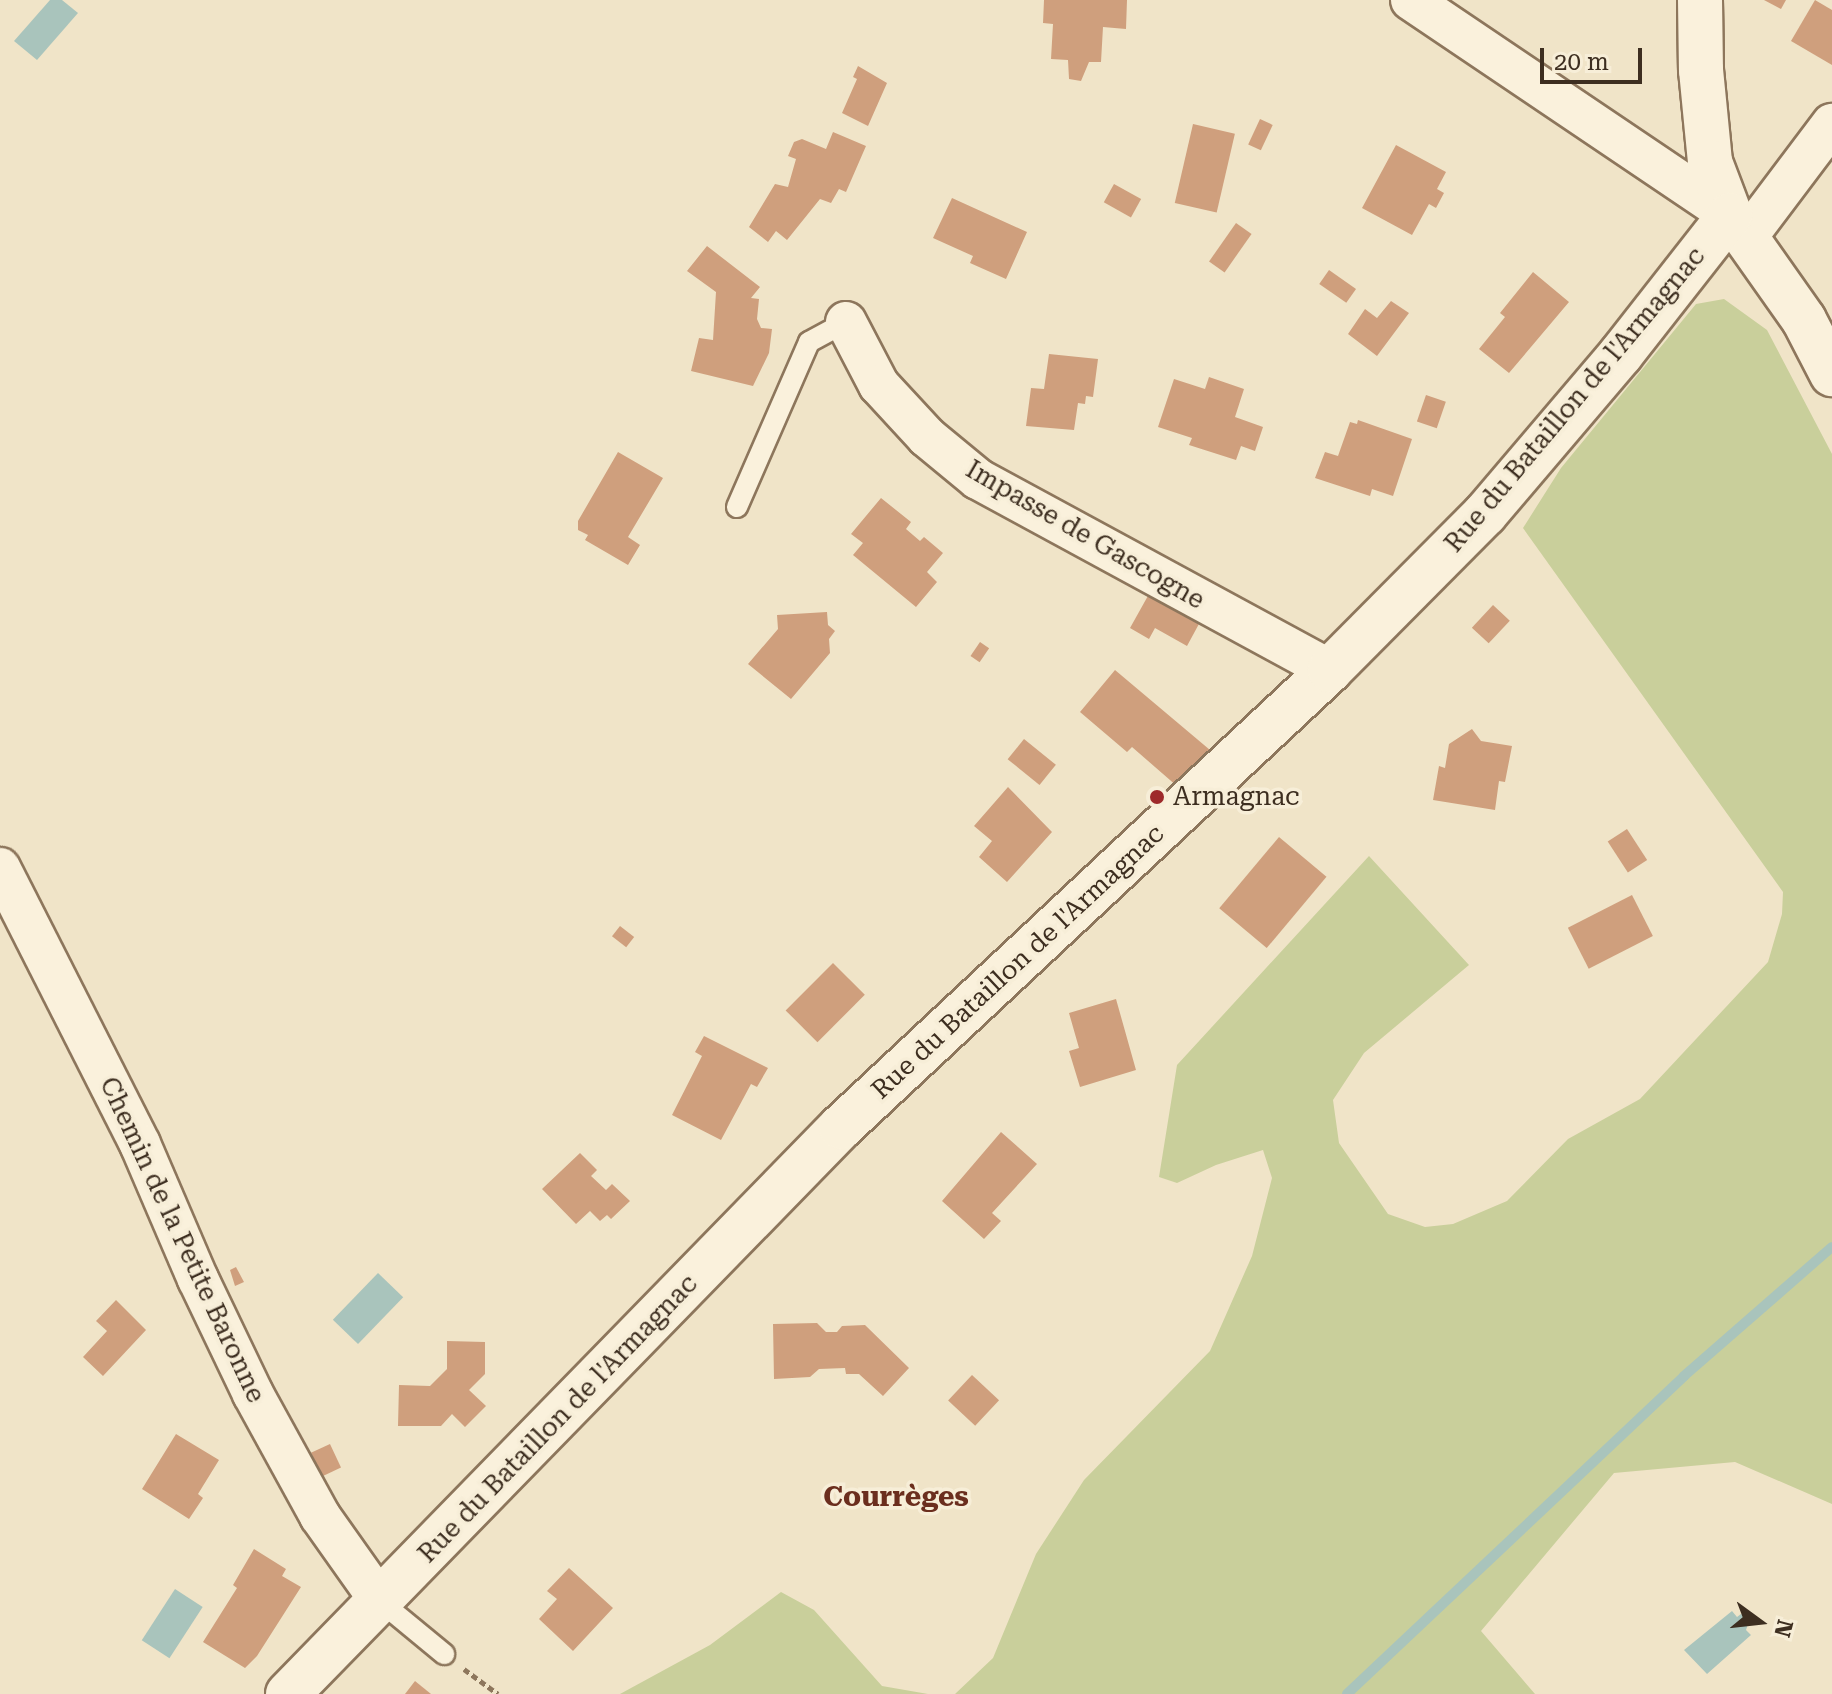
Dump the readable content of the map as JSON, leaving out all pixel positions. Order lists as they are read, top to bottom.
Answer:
{
  "streets": {
    "street": ["Rue du Bataillon de l'Armagnac", "Impasse de Gascogne", "Chemin de la Petite Baronne"]
  },
  "crossings": [
    ["Rue du Bataillon de l'Armagnac", "Impasse de Gascogne"],
    ["Rue du Bataillon de l'Armagnac", "Chemin de la Petite Baronne"]
  ],
  "districts": ["Courrèges"],
  "places": ["Armagnac"],
  "scale_bar": "20 m",
  "north": "right"
}
